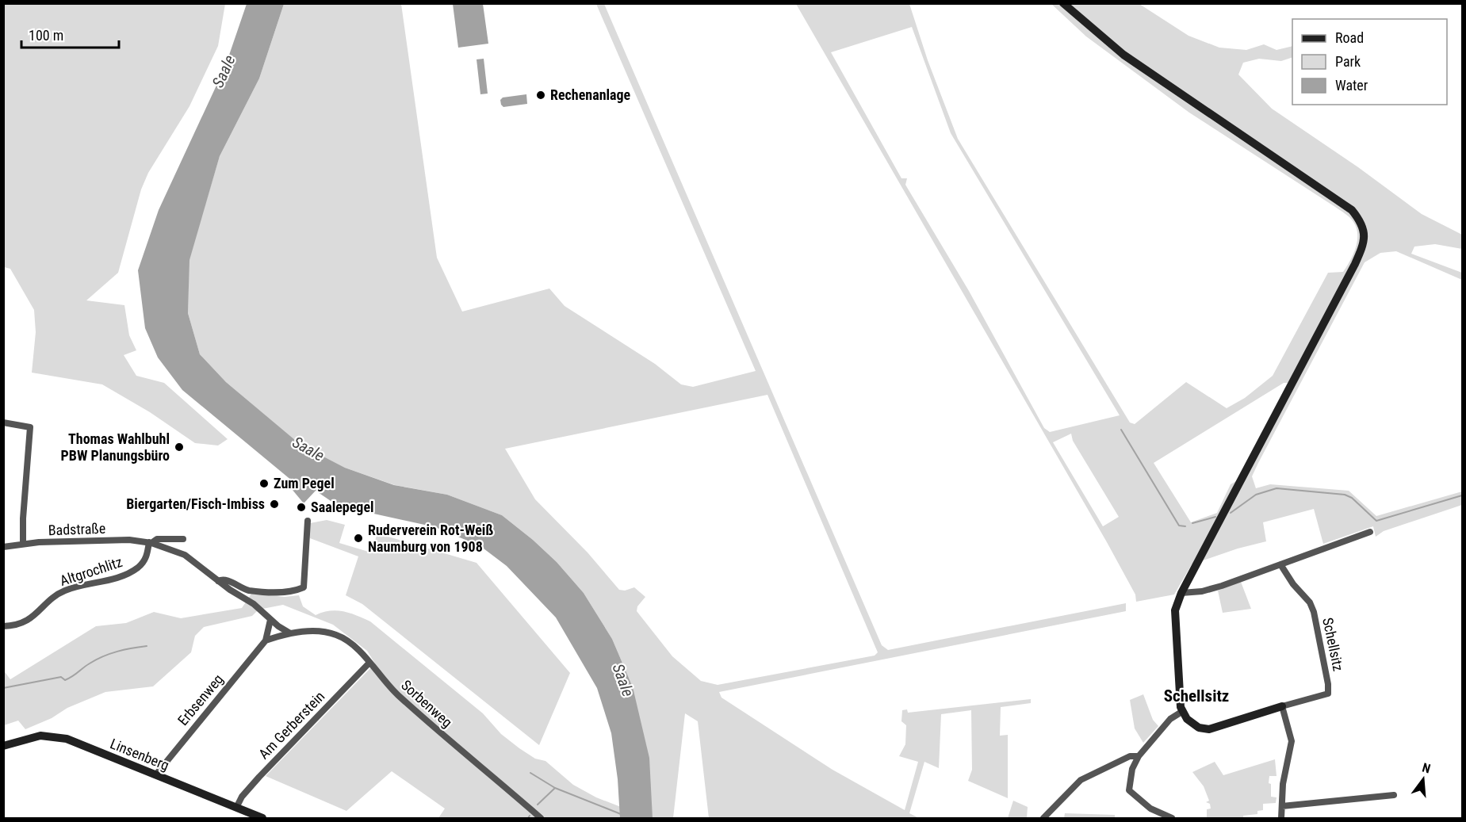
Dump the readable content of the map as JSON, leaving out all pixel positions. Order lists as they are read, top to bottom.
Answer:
{
  "streets": {
    "street": [
      "Badstraße",
      "Altgrochlitz",
      "Schellsitz",
      "Erbsenweg",
      "Sorbenweg",
      "Am Gerberstein",
      "Linsenberg"
    ]
  },
  "crossings": [
    ["Badstraße", "Altgrochlitz"],
    ["Erbsenweg", "Sorbenweg"],
    ["Erbsenweg", "Linsenberg"],
    ["Sorbenweg", "Am Gerberstein"],
    ["Am Gerberstein", "Linsenberg"]
  ],
  "districts": ["Schellsitz"],
  "water": ["Saale"],
  "places": [
    "Rechenanlage",
    "Thomas Wahlbuhl PBW Planungsbüro",
    "Zum Pegel",
    "Biergarten/Fisch-Imbiss",
    "Saalepegel",
    "Ruderverein Rot-Weiß Naumburg von 1908"
  ],
  "legend": ["Road", "Park", "Water"],
  "scale_bar": "100 m",
  "north": "top"
}
